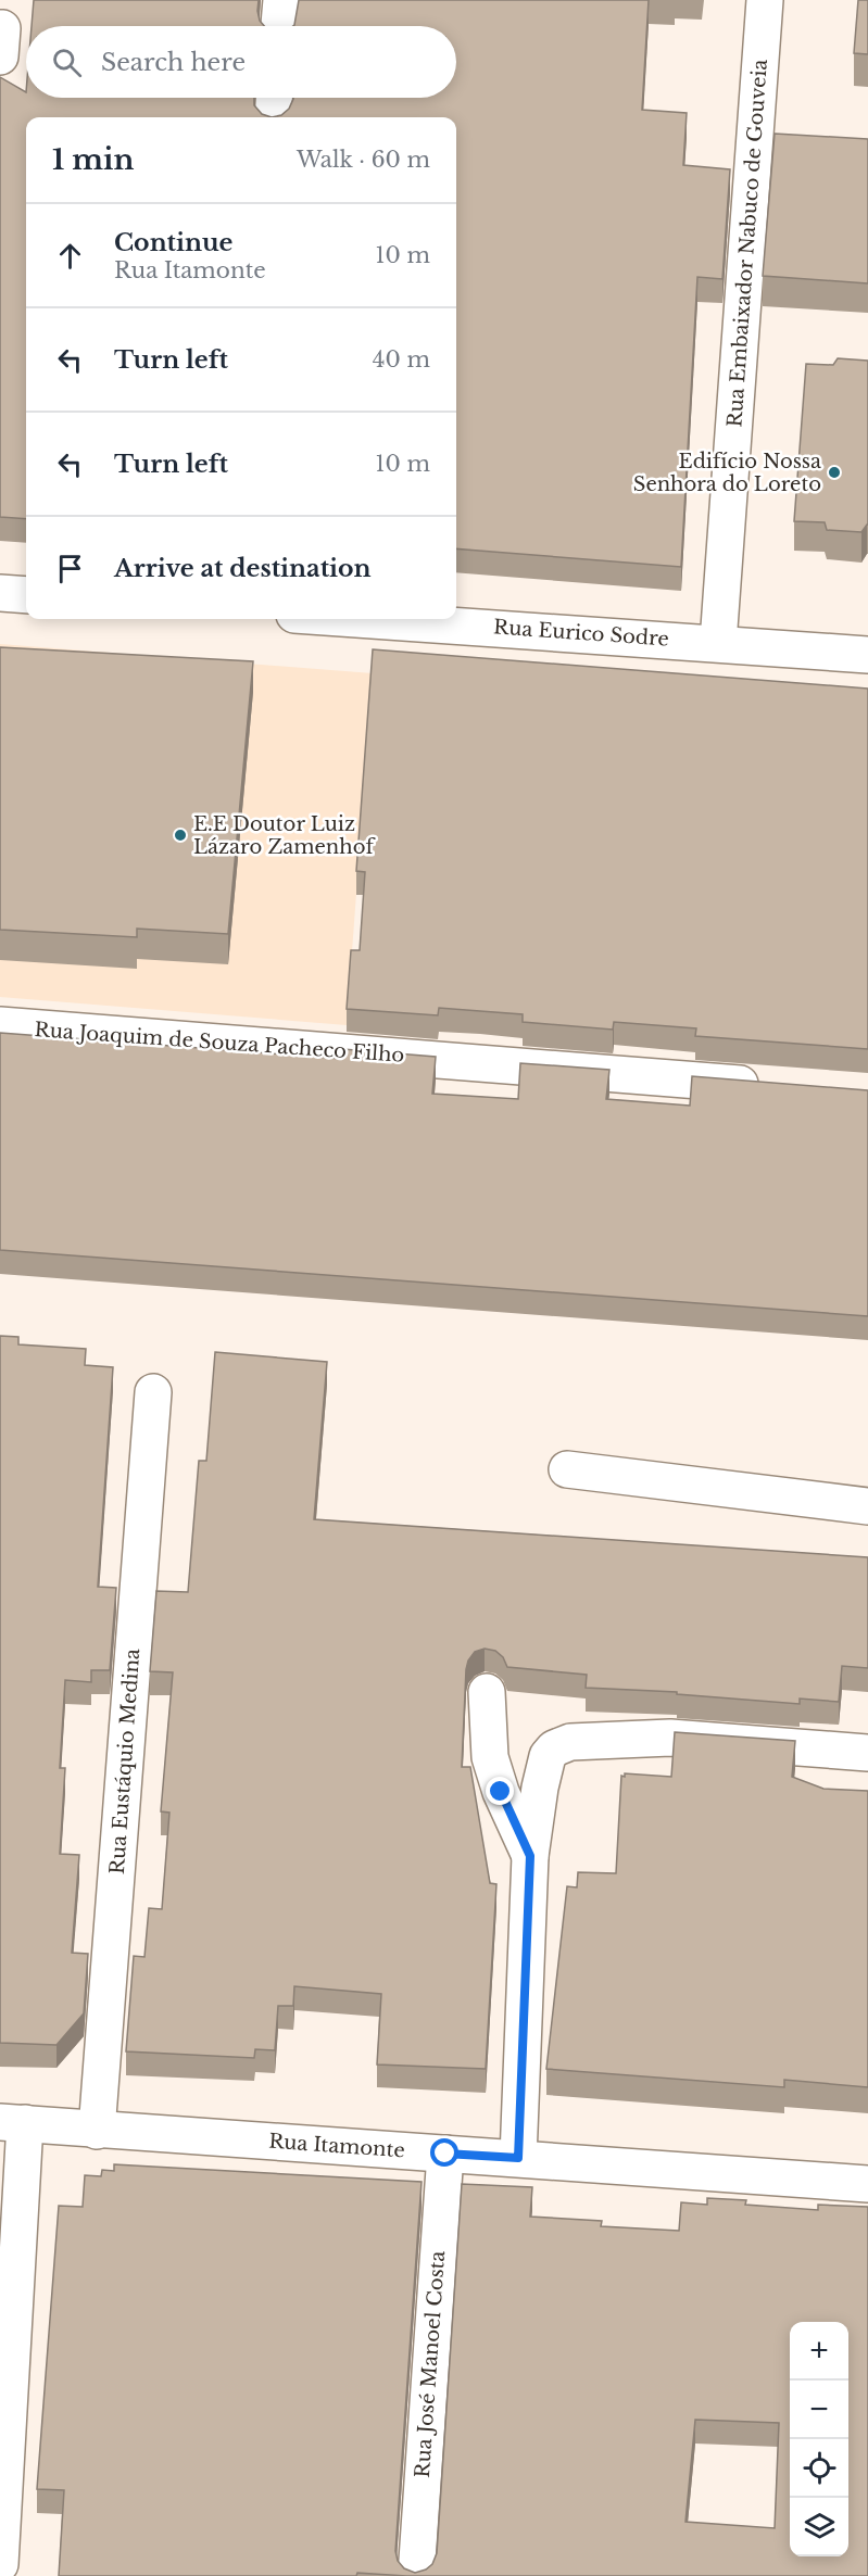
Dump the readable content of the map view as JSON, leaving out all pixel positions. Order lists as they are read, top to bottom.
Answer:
{
  "streets": {
    "street": [
      "Rua Embaixador Nabuco de Gouveia",
      "Rua Eurico Sodre",
      "Rua Joaquim de Souza Pacheco Filho",
      "Rua Eustáquio Medina",
      "Rua Itamonte",
      "Rua José Manoel Costa"
    ]
  },
  "crossings": [
    ["Rua Embaixador Nabuco de Gouveia", "Rua Eurico Sodre"],
    ["Rua Eustáquio Medina", "Rua Itamonte"],
    ["Rua Itamonte", "Rua José Manoel Costa"]
  ],
  "places": ["Edifício Nossa Senhora do Loreto", "E.E Doutor Luiz Lázaro Zamenhof"],
  "page": {
    "search": "Search here",
    "heading": ["1 min", "Walk · 60 m"],
    "list": [
      ["Continue", "Rua Itamonte", "10 m"],
      ["Turn left", "40 m"],
      ["Turn left", "10 m"],
      "Arrive at destination"
    ],
    "map_buttons": ["+", "−"]
  }
}
